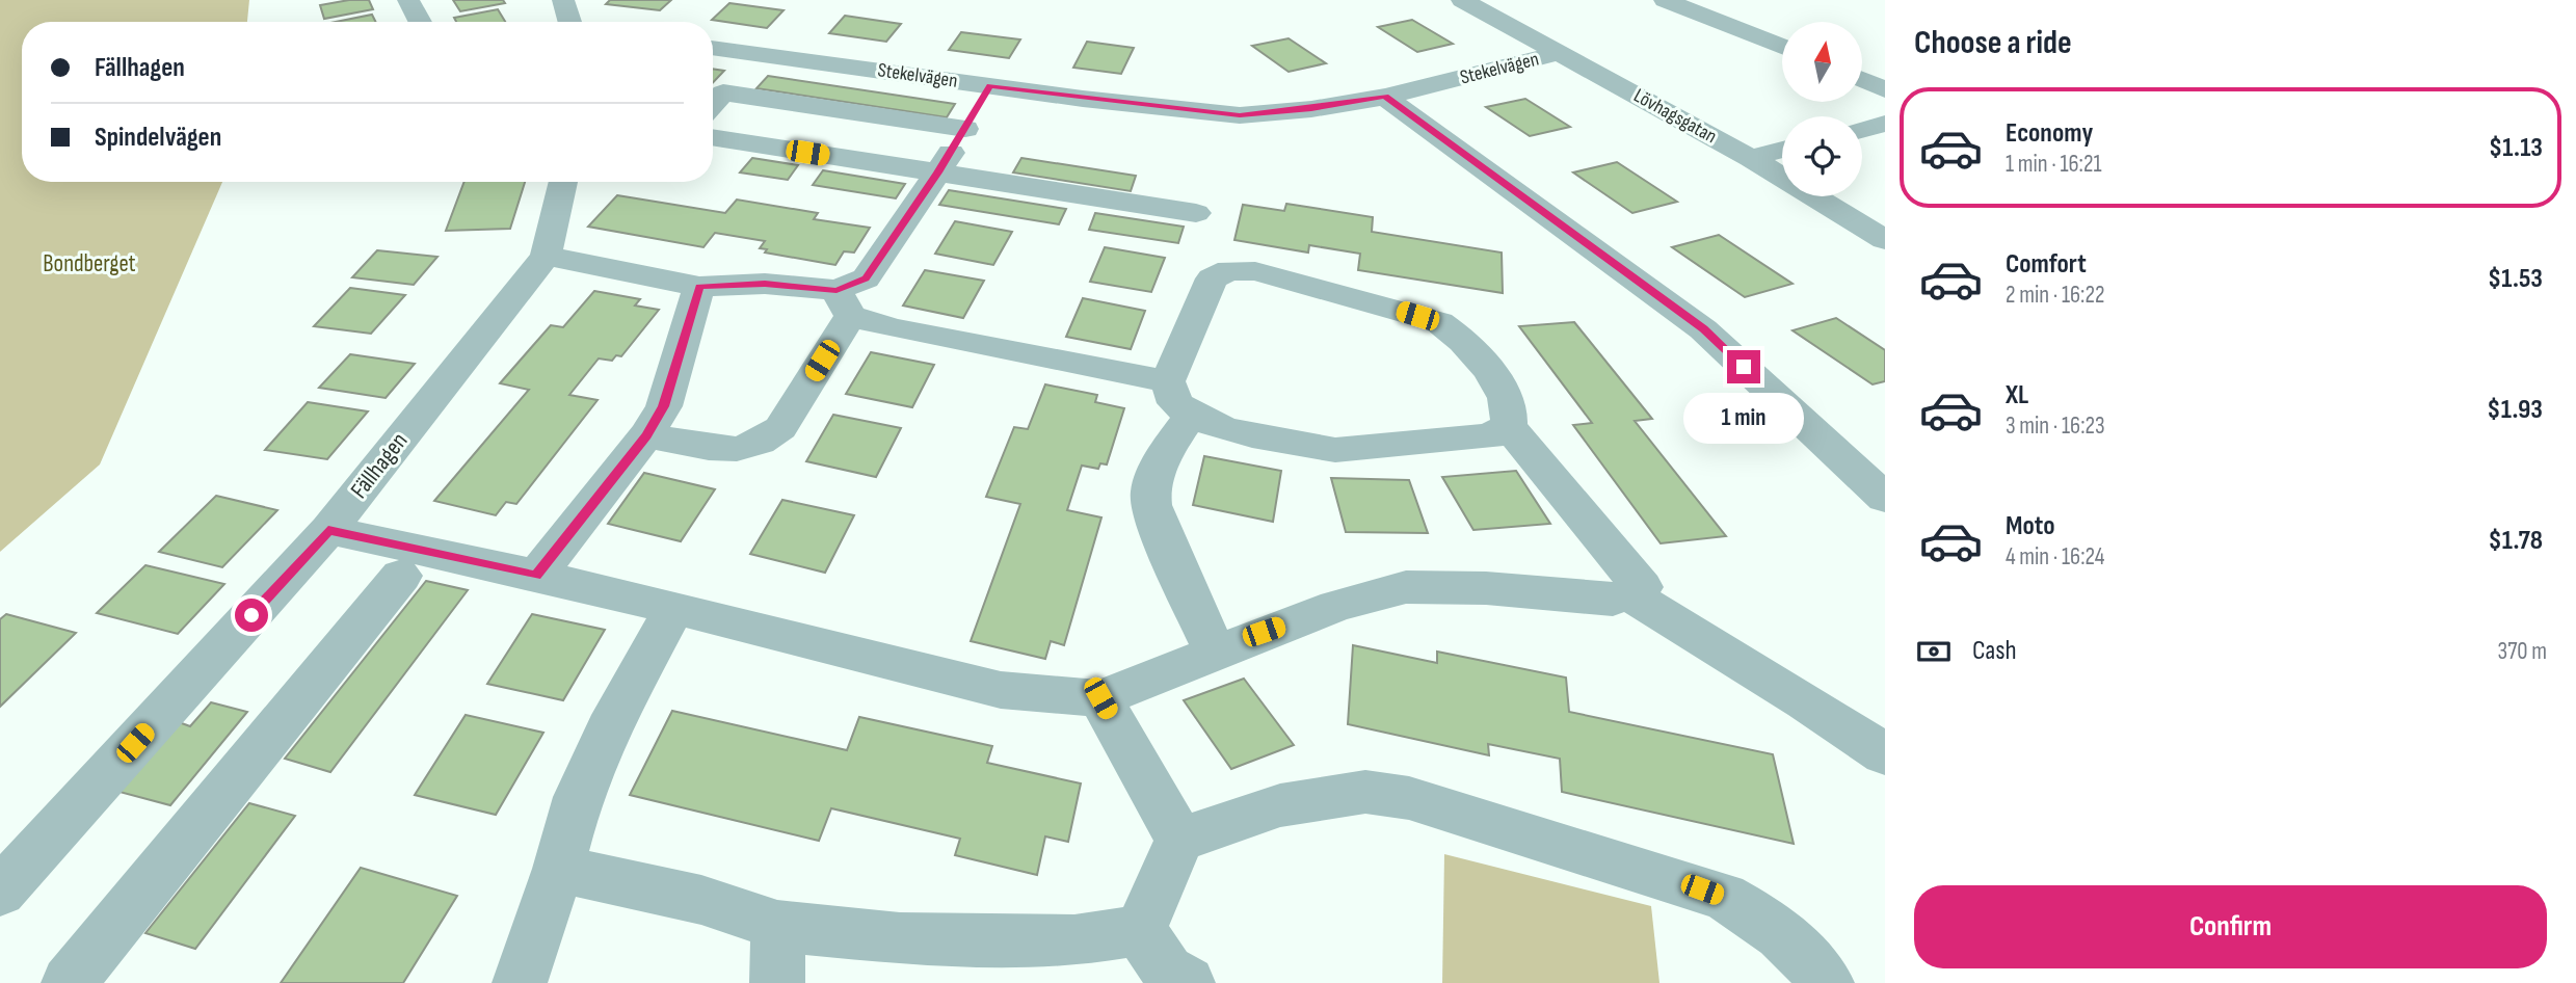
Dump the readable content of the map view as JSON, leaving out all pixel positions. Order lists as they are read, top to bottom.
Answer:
{
  "streets": {
    "street": ["Stekelvägen", "Lövhagsgatan", "Fällhagen"]
  },
  "crossings": [
    ["Stekelvägen", "Lövhagsgatan"]
  ],
  "parks": ["Bondberget"],
  "north": "top",
  "page": {
    "heading": "Choose a ride",
    "banner": ["Fällhagen", "Spindelvägen"],
    "list": [
      {
        "name": "Economy",
        "note": "1 min · 16:21",
        "value": "$1.13"
      },
      {
        "name": "Comfort",
        "note": "2 min · 16:22",
        "value": "$1.53"
      },
      {
        "name": "XL",
        "note": "3 min · 16:23",
        "value": "$1.93"
      },
      {
        "name": "Moto",
        "note": "4 min · 16:24",
        "value": "$1.78"
      }
    ],
    "bubble": "1 min",
    "pay": ["Cash", "370 m"],
    "buttons": "Confirm"
  }
}
